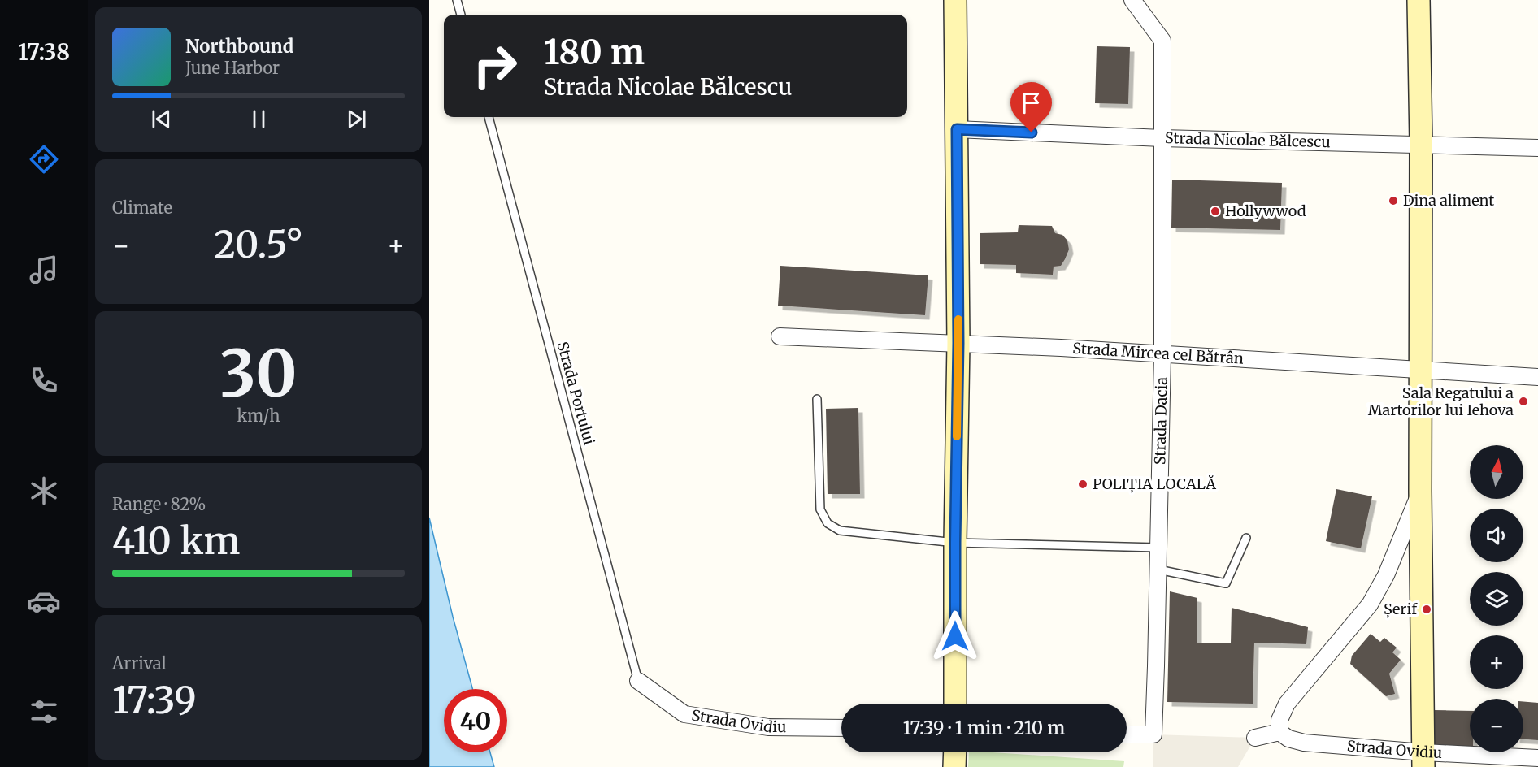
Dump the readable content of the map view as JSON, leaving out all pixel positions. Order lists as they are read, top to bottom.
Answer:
{
  "streets": {
    "street": [
      "Strada Nicolae Bălcescu",
      "Strada Mircea cel Bătrân",
      "Strada Dacia",
      "Strada Ovidiu"
    ],
    "lane": ["Strada Portului"]
  },
  "crossings": [
    ["Strada Nicolae Bălcescu", "Strada Dacia"],
    ["Strada Mircea cel Bătrân", "Strada Dacia"],
    ["Strada Portului", "Strada Ovidiu"]
  ],
  "places": [
    "Dina aliment",
    "Hollywwod",
    "Sala Regatului a Martorilor lui Iehova",
    "POLIȚIA LOCALĂ",
    "Șerif"
  ],
  "north": "top",
  "page": {
    "tabs": "17:38",
    "turn": ["180 m", "Strada Nicolae Bălcescu"],
    "song": ["Northbound", "June Harbor"],
    "tile": [
      "Climate",
      ["30", "km/h"],
      ["Range · 82%", "410 km"],
      ["Arrival", "17:39"]
    ],
    "heat": ["−", "20.5°", "+"],
    "map_buttons": ["+", "−"],
    "limit": "40",
    "trip": "17:39 · 1 min · 210 m"
  }
}
